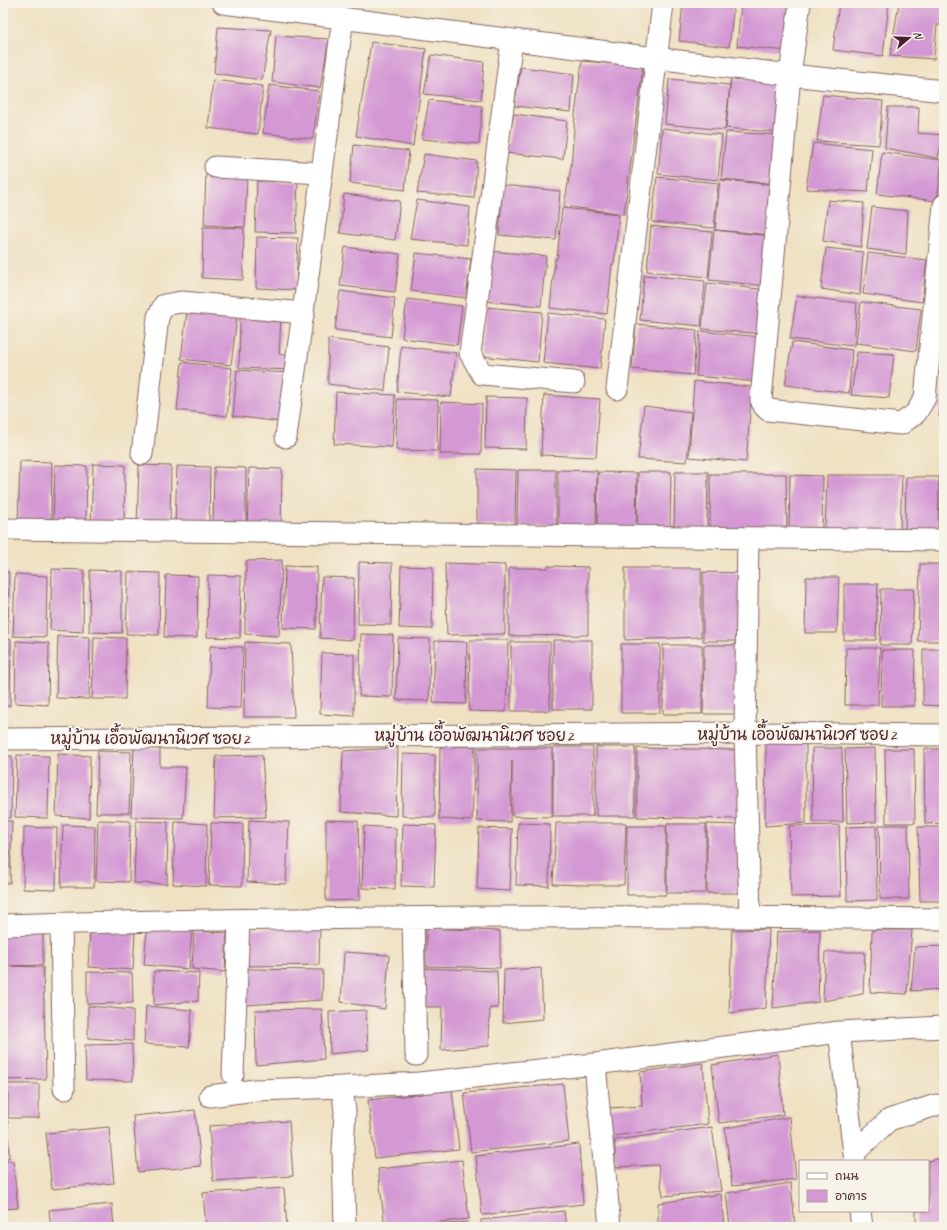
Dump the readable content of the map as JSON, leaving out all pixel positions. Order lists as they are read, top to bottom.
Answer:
{
  "streets": {
    "street": ["หมู่บ้าน เอื้อพัฒนานิเวศ ซอย2"]
  },
  "legend": ["ถนน", "อาคาร"],
  "north": "right"
}
